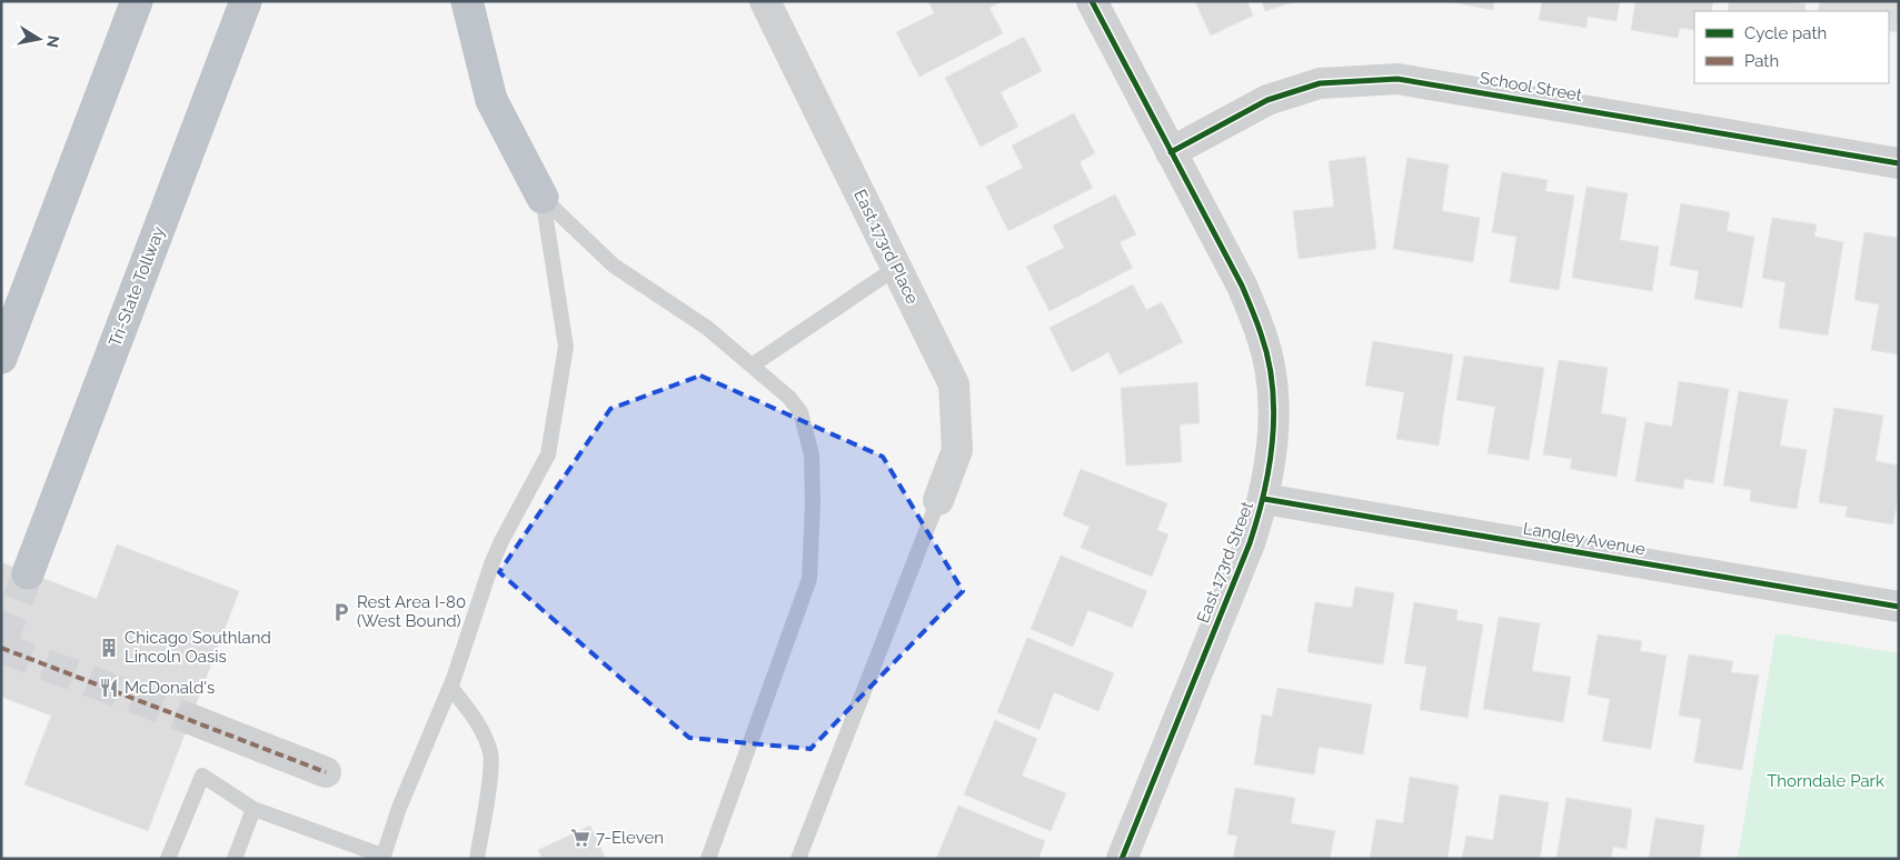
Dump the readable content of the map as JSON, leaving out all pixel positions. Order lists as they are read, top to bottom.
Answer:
{
  "streets": {
    "highway": ["Tri-State Tollway"],
    "street": [
      "School Street",
      "East 173rd Place",
      "Langley Avenue",
      "East 173rd Street"
    ]
  },
  "crossings": [
    ["School Street", "East 173rd Street"],
    ["Langley Avenue", "East 173rd Street"]
  ],
  "parks": ["Thorndale Park"],
  "places": {
    "parking": ["Rest Area I-80 (West Bound)"],
    "building": ["Chicago Southland Lincoln Oasis"],
    "restaurant": ["McDonald's"],
    "supermarket": ["7-Eleven"]
  },
  "legend": ["Cycle path", "Path"],
  "north": "right"
}
